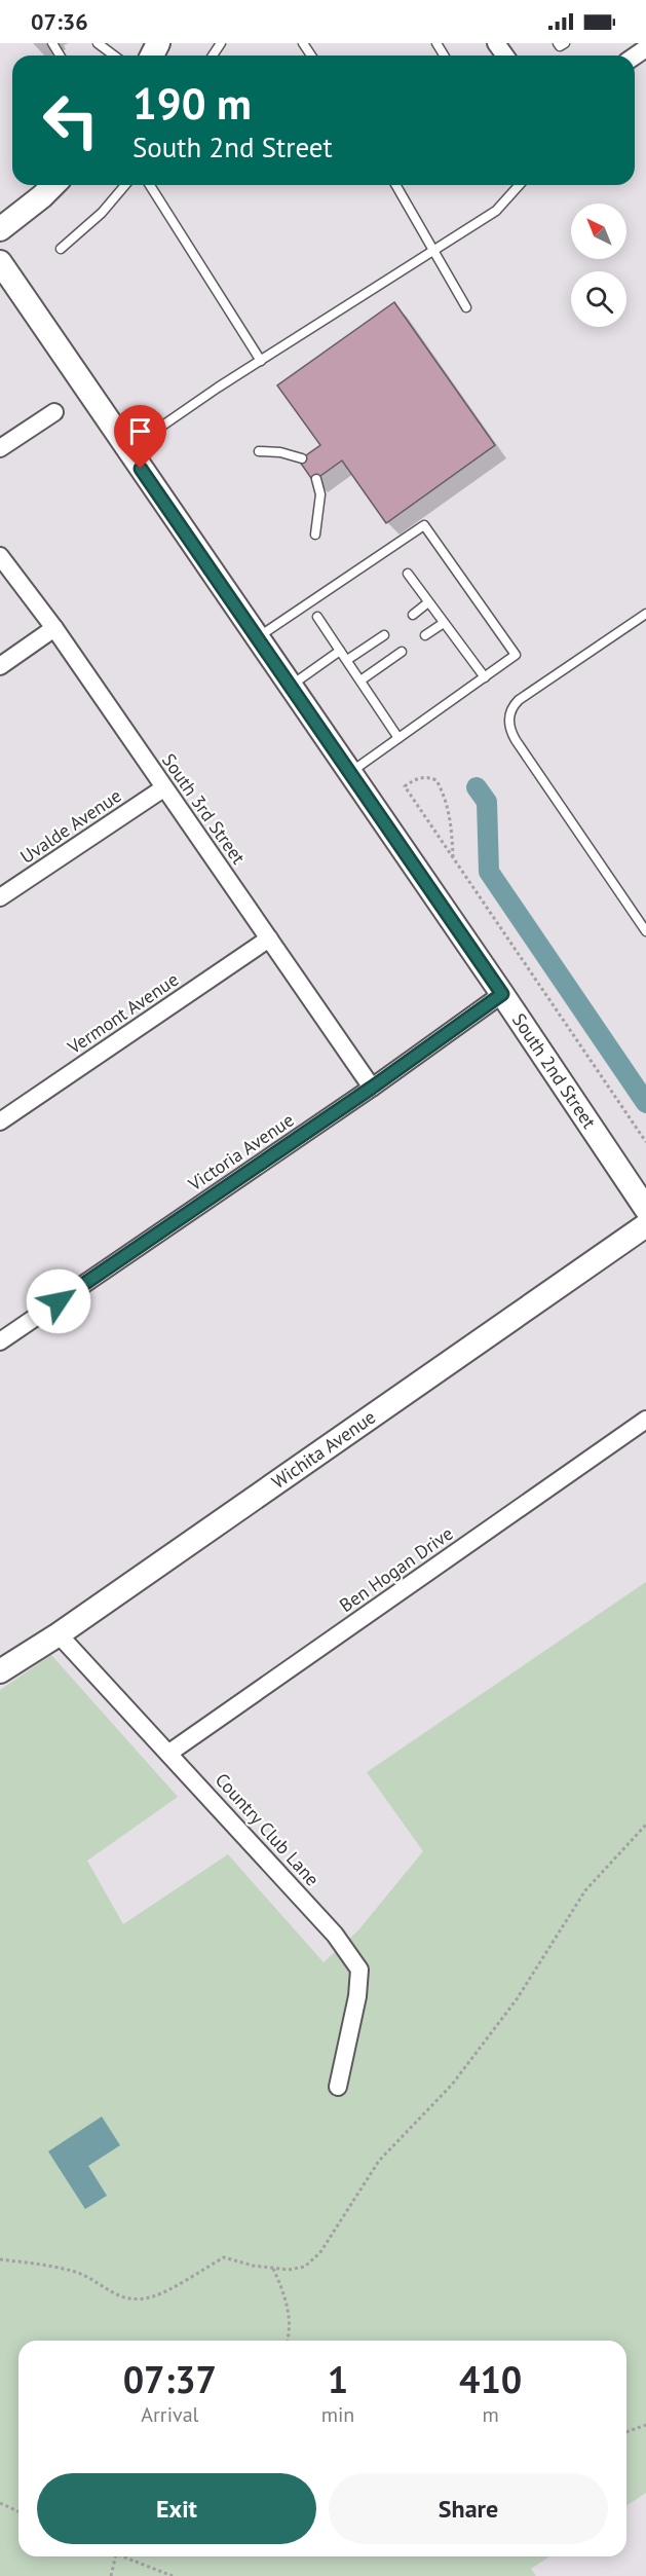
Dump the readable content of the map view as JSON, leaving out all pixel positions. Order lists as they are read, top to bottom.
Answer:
{
  "streets": {
    "main road": ["South 2nd Street", "Wichita Avenue"],
    "street": [
      "South 3rd Street",
      "Uvalde Avenue",
      "Vermont Avenue",
      "Victoria Avenue",
      "Ben Hogan Drive",
      "Country Club Lane"
    ]
  },
  "crossings": [
    ["South 3rd Street", "Uvalde Avenue"],
    ["South 3rd Street", "Vermont Avenue"],
    ["South 3rd Street", "Victoria Avenue"],
    ["South 2nd Street", "Victoria Avenue"],
    ["Wichita Avenue", "Country Club Lane"],
    ["Ben Hogan Drive", "Country Club Lane"]
  ],
  "north": "top left",
  "page": {
    "status": "07:36",
    "turn": ["190 m", "South 2nd Street"],
    "eta": [
      "07:37",
      "Arrival",
      "1",
      "min",
      "410",
      "m"
    ],
    "buttons": ["Exit", "Share"]
  }
}
